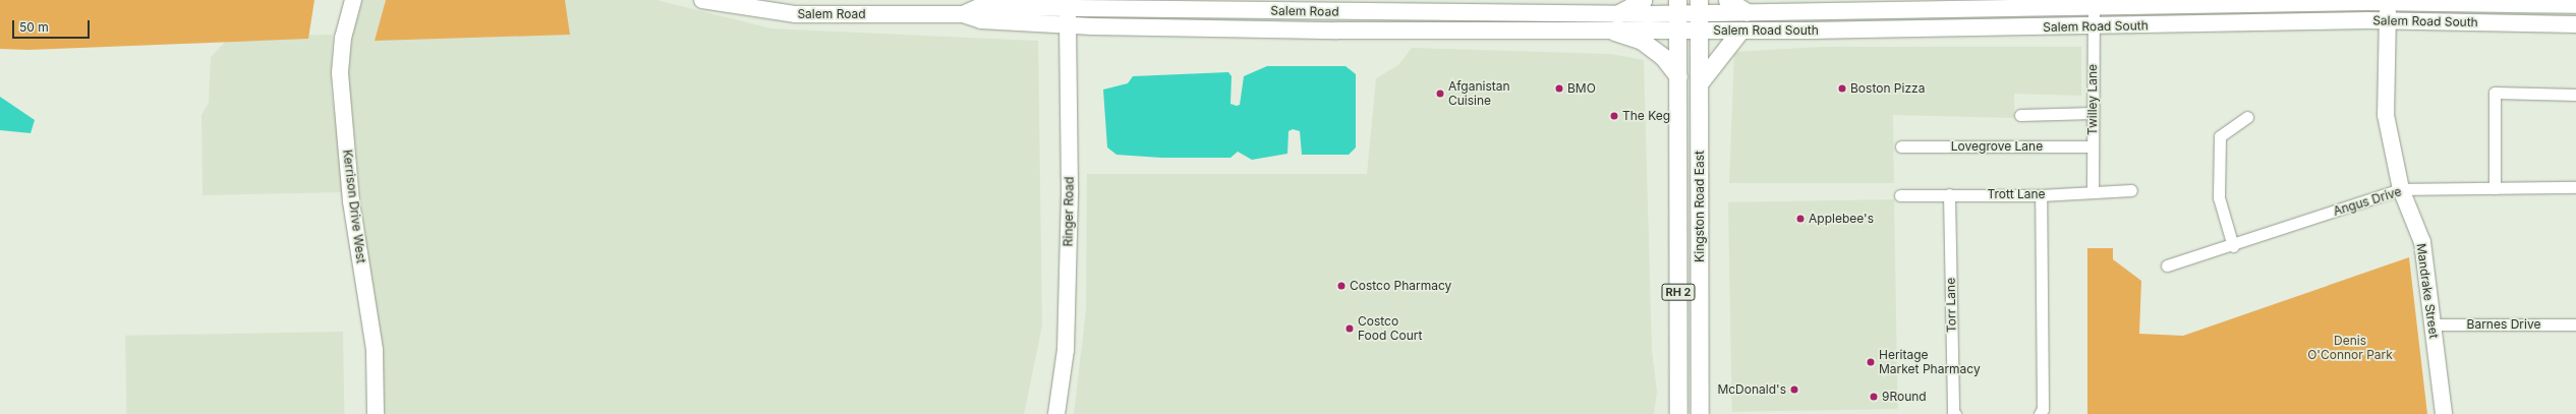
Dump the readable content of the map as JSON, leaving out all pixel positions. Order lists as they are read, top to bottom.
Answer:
{
  "streets": {
    "main road": [
      "Salem Road",
      "Salem Road South",
      "Kerrison Drive West",
      "Kingston Road East",
      "Ringer Road",
      "Mandrake Street",
      "RH 2"
    ],
    "street": [
      "Twilley Lane",
      "Lovegrove Lane",
      "Trott Lane",
      "Angus Drive",
      "Torr Lane",
      "Barnes Drive"
    ]
  },
  "crossings": [
    ["Salem Road", "Salem Road South"],
    ["Salem Road", "Ringer Road"],
    ["Salem Road South", "Twilley Lane"],
    ["Salem Road South", "Kingston Road East"],
    ["Salem Road South", "Mandrake Street"],
    ["Twilley Lane", "Lovegrove Lane"],
    ["Twilley Lane", "Trott Lane"],
    ["Trott Lane", "Torr Lane"],
    ["Angus Drive", "Mandrake Street"],
    ["Mandrake Street", "Barnes Drive"]
  ],
  "parks": ["Denis O'Connor Park"],
  "places": [
    "BMO",
    "Boston Pizza",
    "Afganistan Cuisine",
    "The Keg",
    "Applebee's",
    "Costco Pharmacy",
    "Costco Food Court",
    "Heritage Market Pharmacy",
    "McDonald's",
    "9Round"
  ],
  "scale_bar": "50 m"
}
